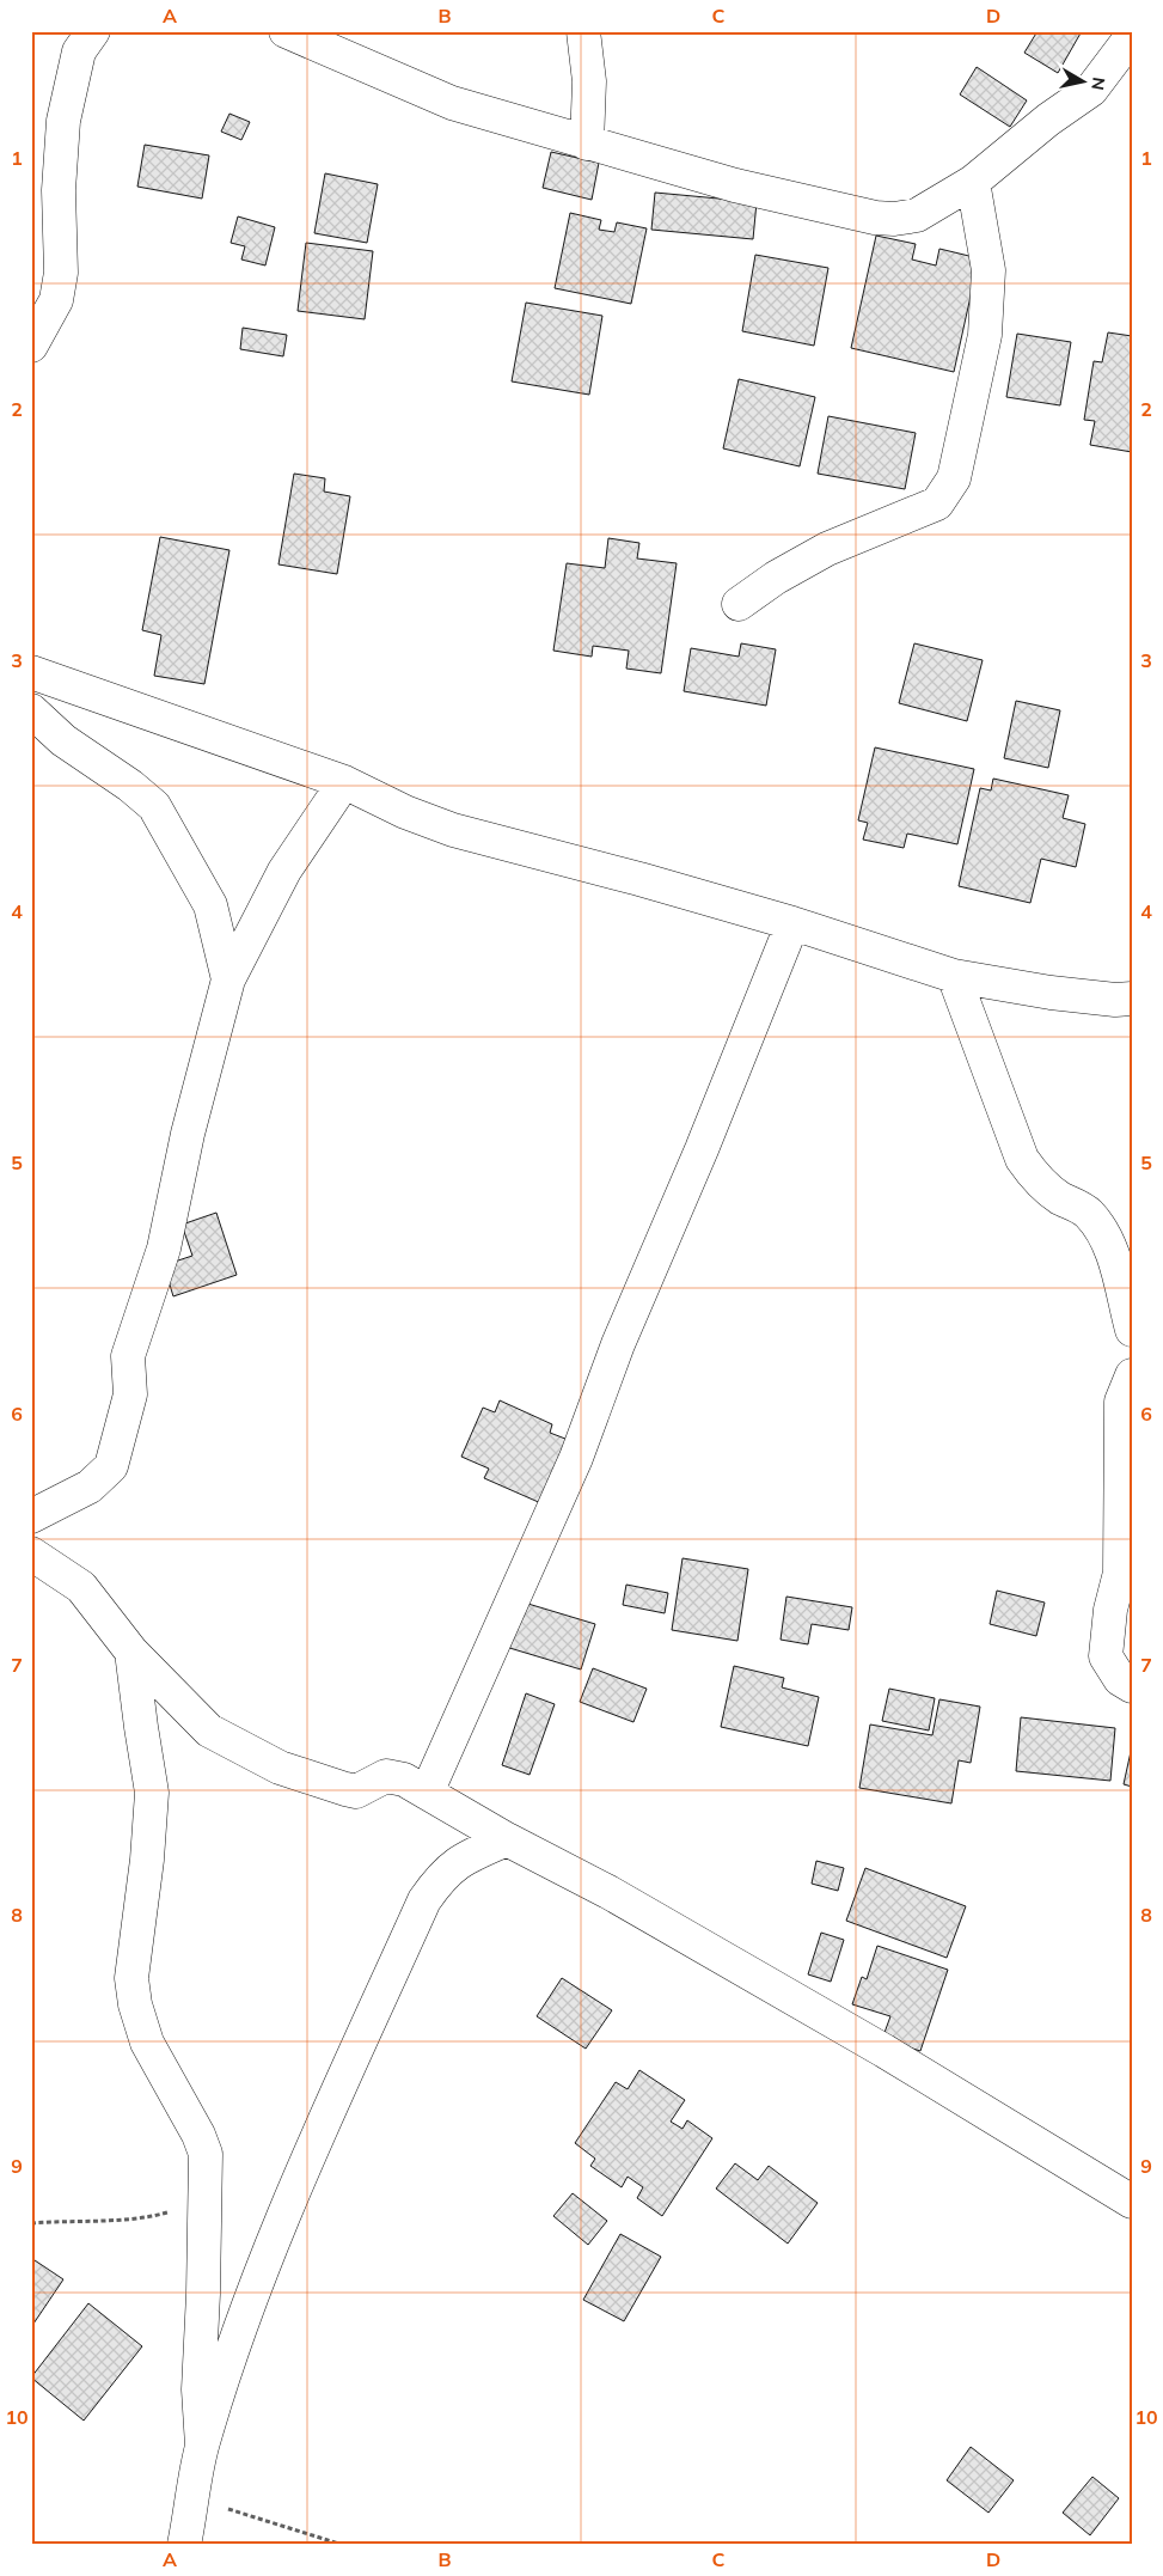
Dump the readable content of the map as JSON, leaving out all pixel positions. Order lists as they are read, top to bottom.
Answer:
{
  "north": "right",
  "grid": {
    "columns": [
      "A",
      "B",
      "C",
      "D"
    ],
    "rows": [
      "1",
      "2",
      "3",
      "4",
      "5",
      "6",
      "7",
      "8",
      "9",
      "10"
    ]
  }
}
